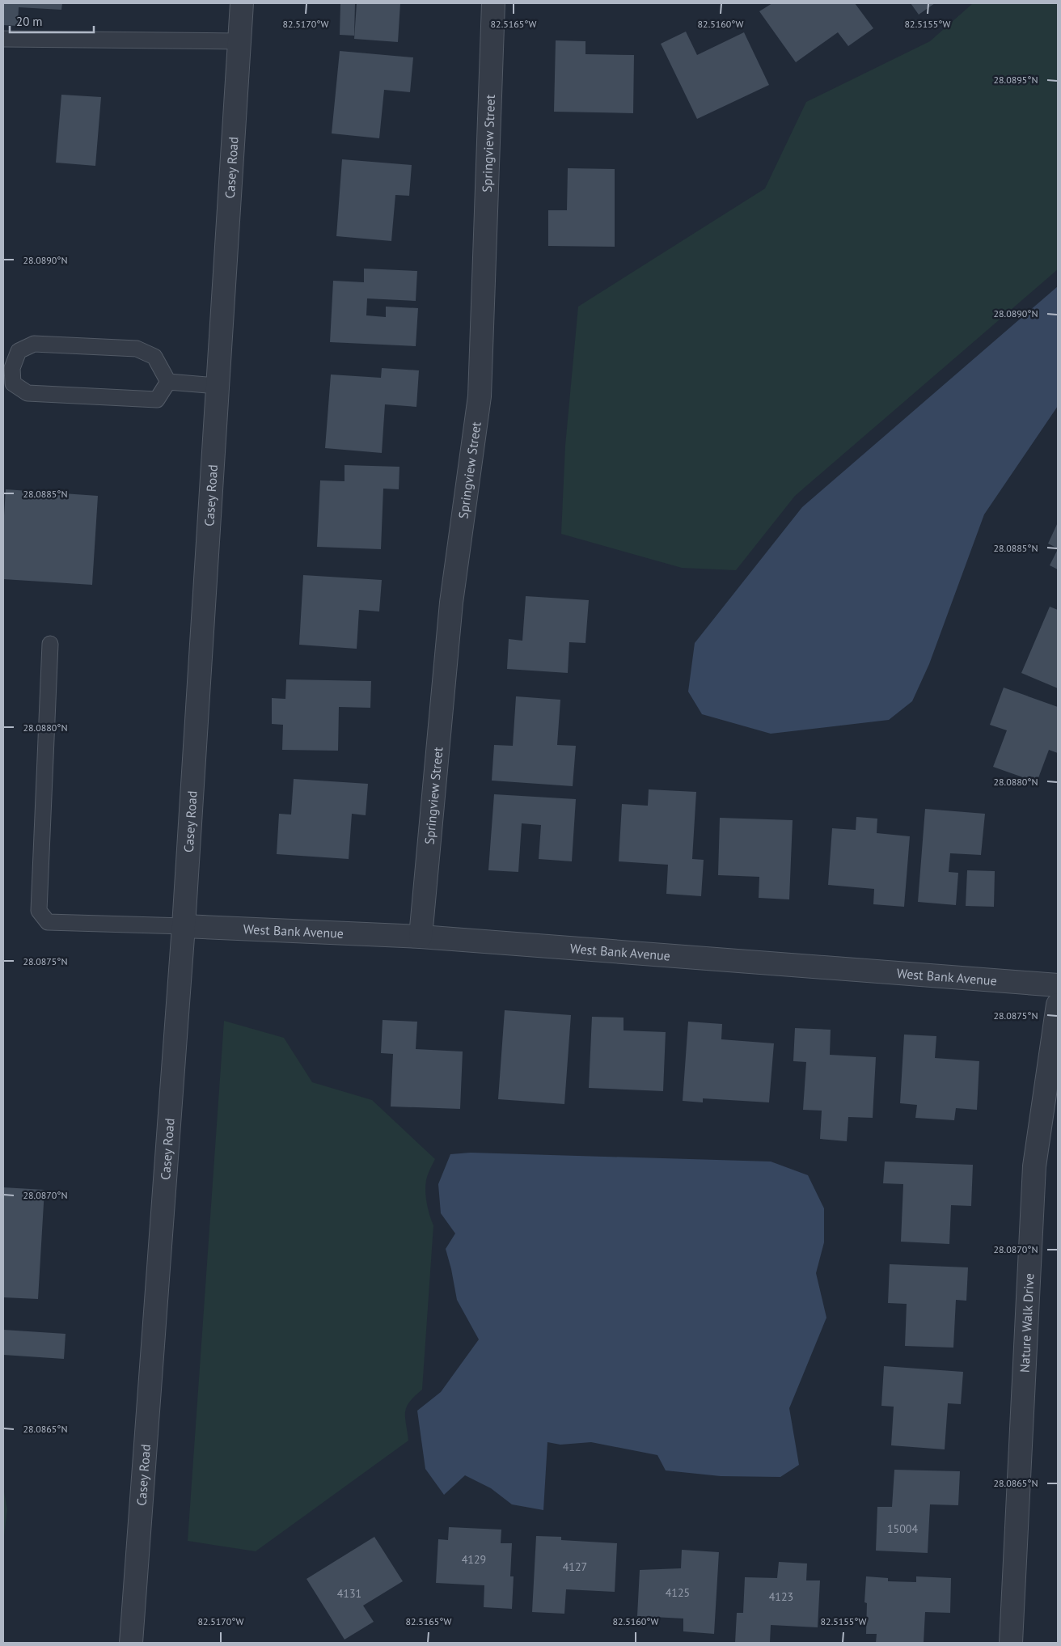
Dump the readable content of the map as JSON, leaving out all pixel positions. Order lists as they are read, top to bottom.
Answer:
{
  "streets": {
    "street": [
      "Springview Street",
      "Casey Road",
      "West Bank Avenue",
      "Nature Walk Drive"
    ]
  },
  "crossings": [
    ["Springview Street", "West Bank Avenue"],
    ["Casey Road", "West Bank Avenue"]
  ],
  "house_numbers": [
    "15004",
    "4129",
    "4127",
    "4125",
    "4131",
    "4123"
  ],
  "scale_bar": "20 m",
  "coordinates": [
    "82.5170°W",
    "82.5165°W",
    "82.5160°W",
    "82.5155°W",
    "28.0895°N",
    "28.0890°N",
    "28.0885°N",
    "28.0880°N",
    "28.0875°N",
    "28.0870°N",
    "28.0865°N"
  ]
}
